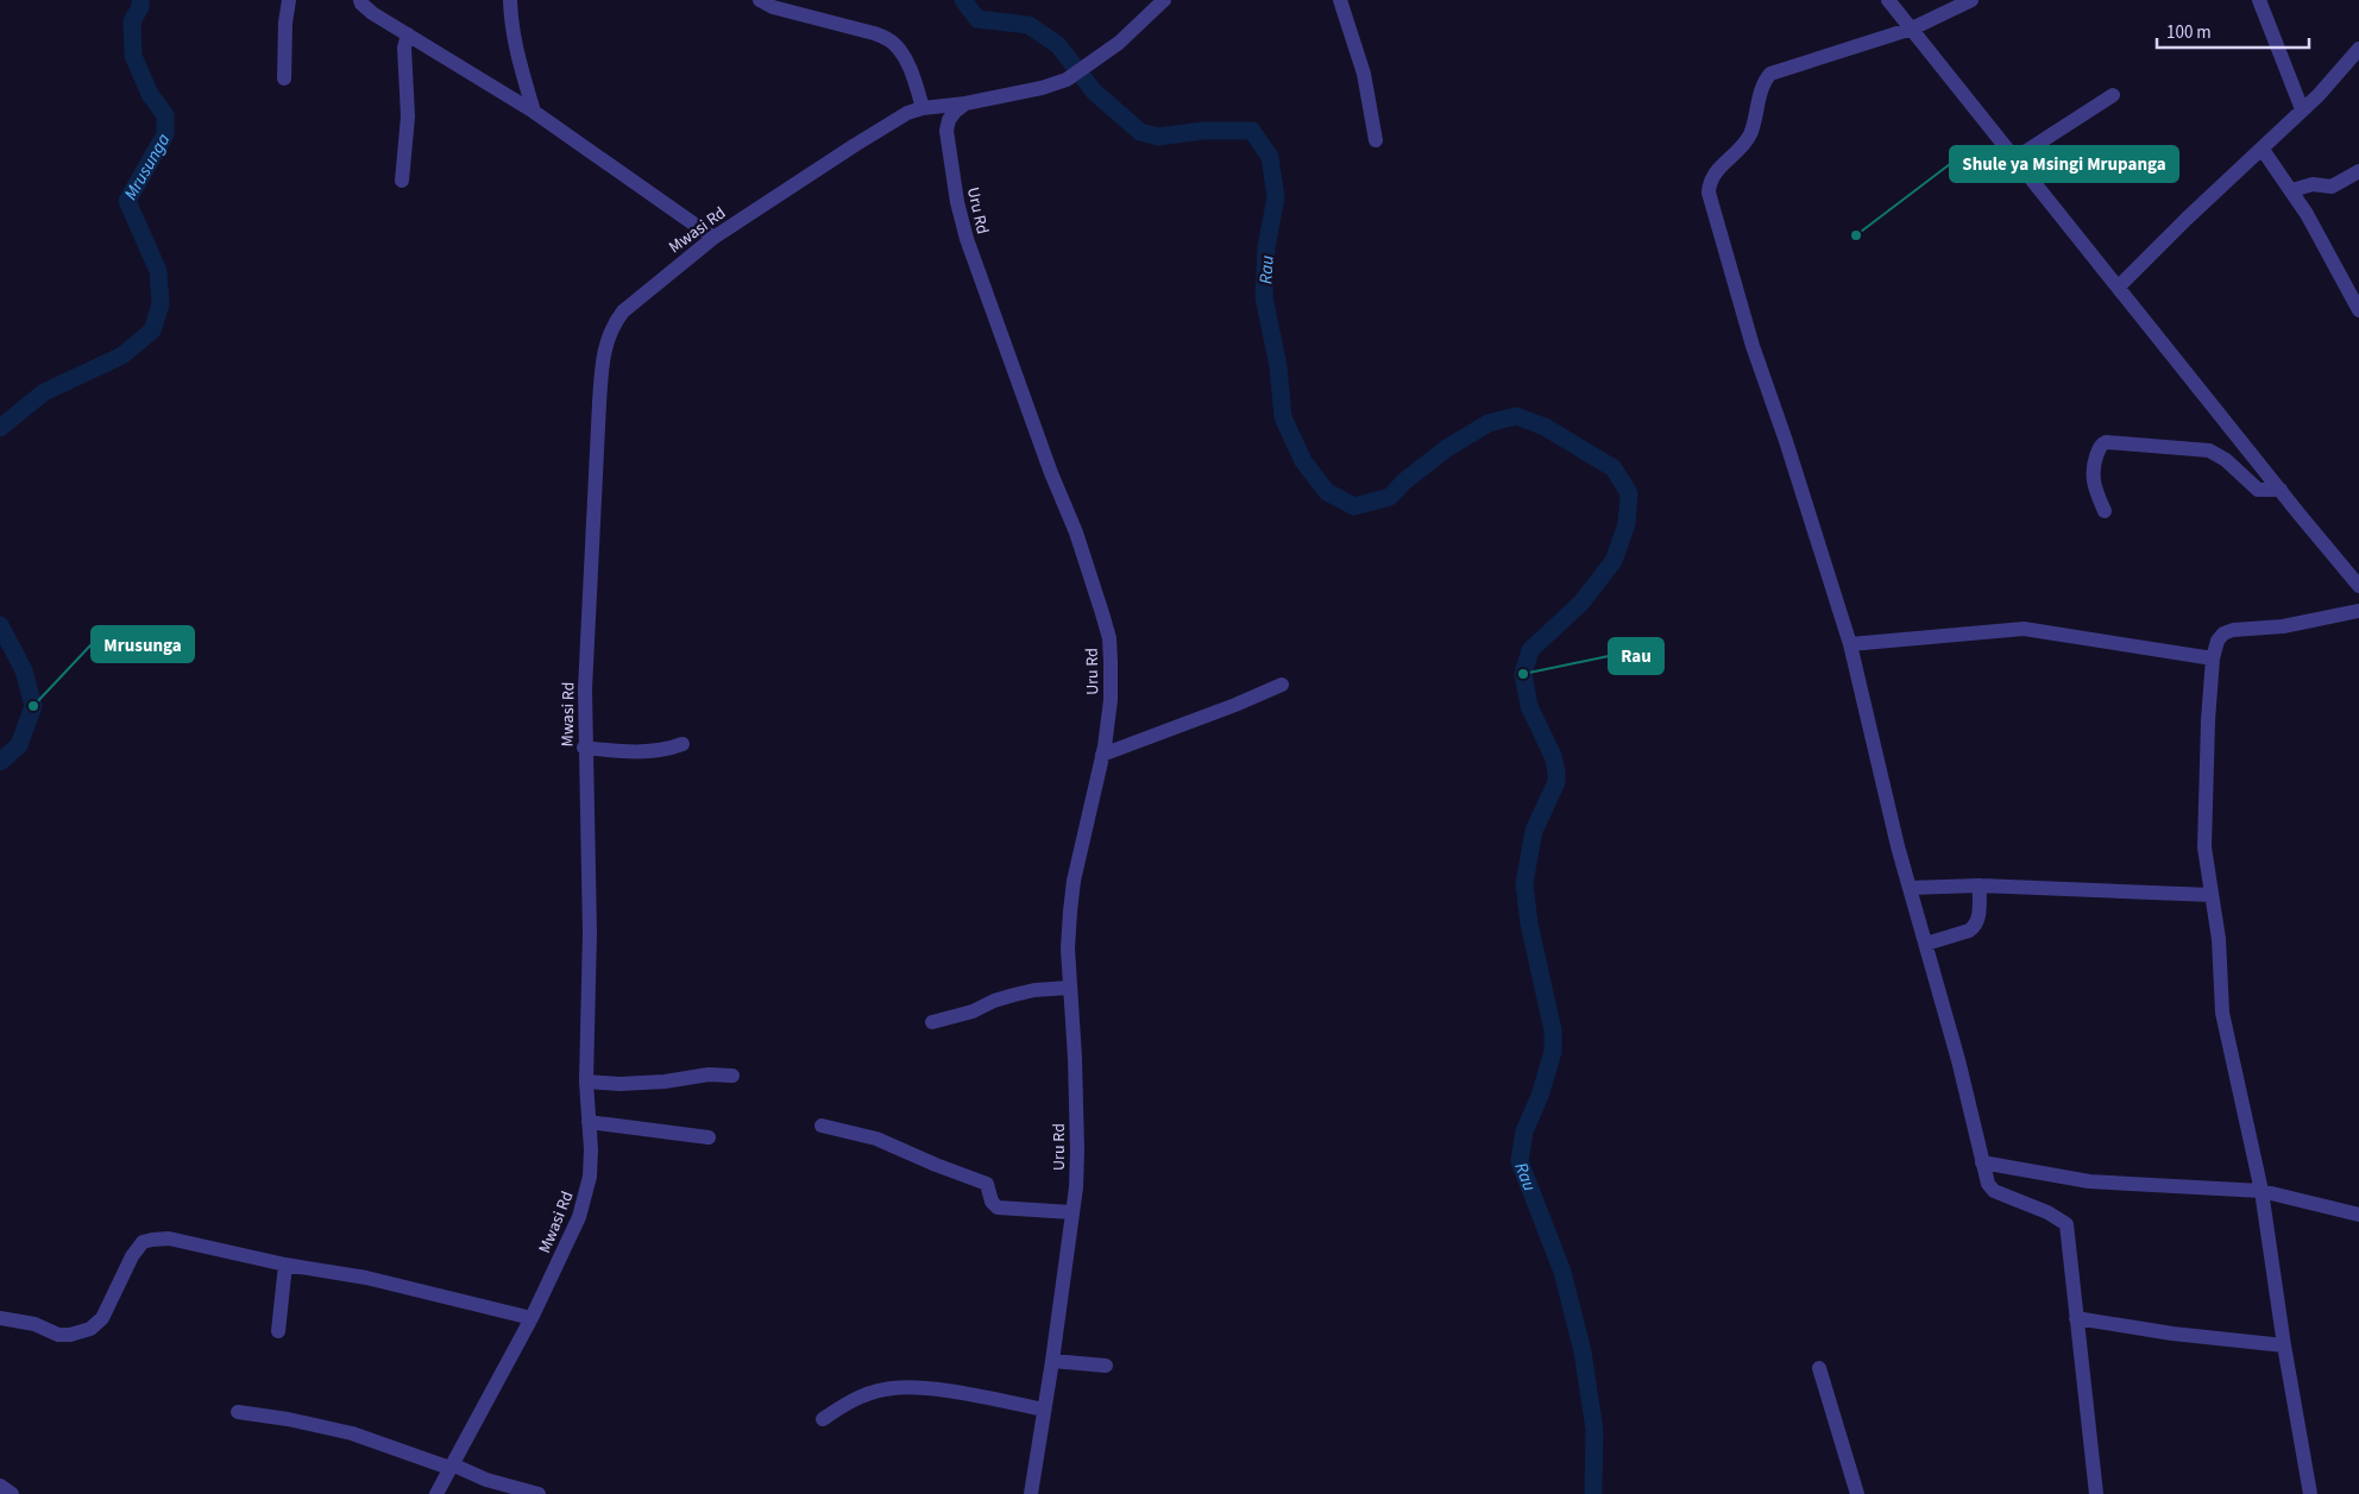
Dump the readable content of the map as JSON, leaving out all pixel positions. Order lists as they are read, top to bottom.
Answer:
{
  "streets": {
    "street": ["Uru Rd", "Mwasi Rd"]
  },
  "crossings": [
    ["Uru Rd", "Mwasi Rd"]
  ],
  "water": ["Mrusunga", "Rau"],
  "places": ["Shule ya Msingi Mrupanga", "Rau", "Mrusunga"],
  "scale_bar": "100 m"
}
